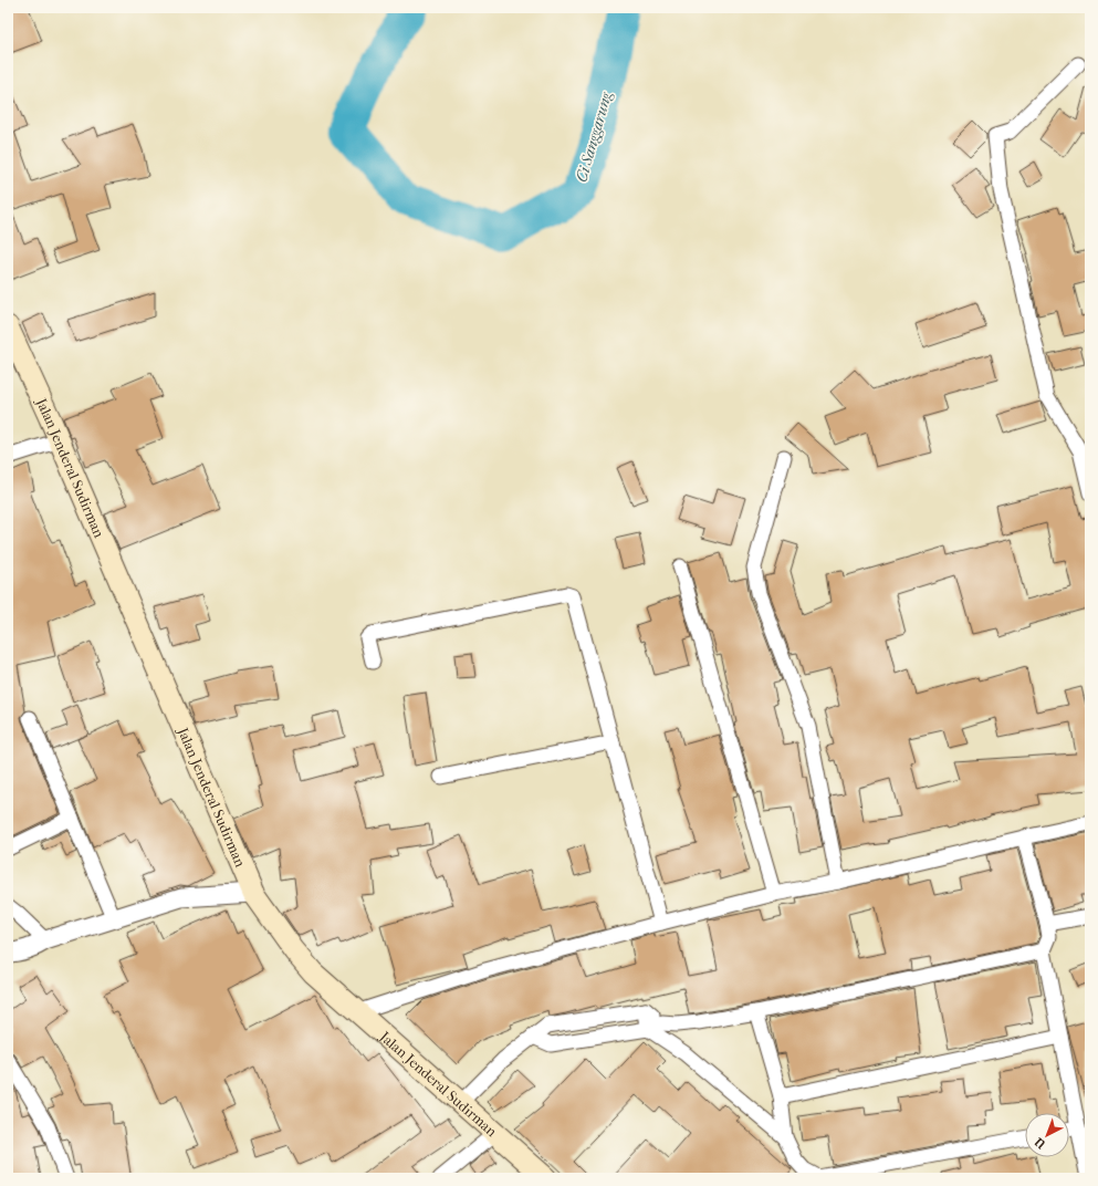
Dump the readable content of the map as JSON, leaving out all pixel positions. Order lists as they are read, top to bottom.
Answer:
{
  "streets": {
    "main road": ["Jalan Jenderal Sudirman"]
  },
  "water": ["Ci Sanggarung"],
  "north": "bottom left"
}
